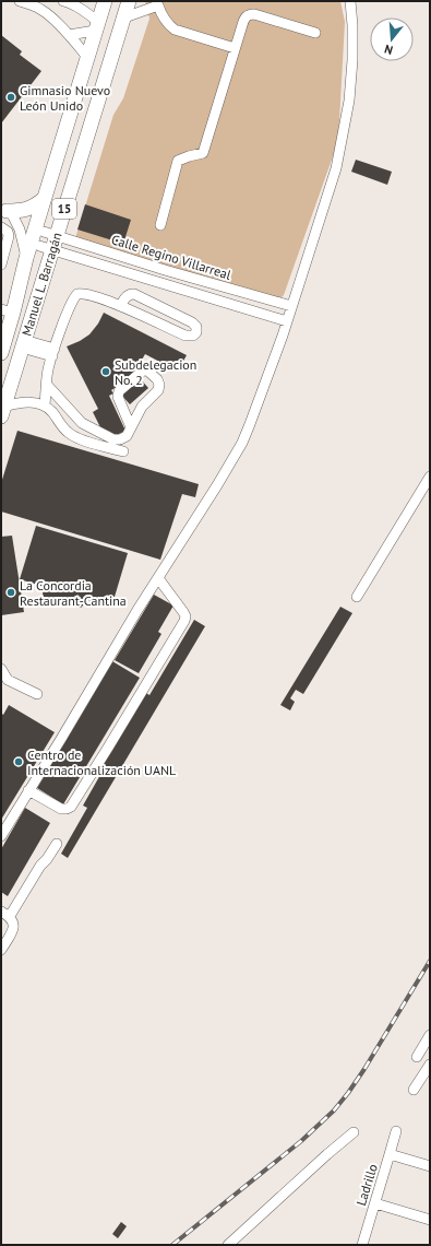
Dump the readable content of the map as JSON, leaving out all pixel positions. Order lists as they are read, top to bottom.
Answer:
{
  "streets": {
    "highway": ["15", "Manuel L. Barragán"],
    "street": ["Calle Regino Villarreal", "Ladrillo"]
  },
  "crossings": [
    ["Calle Regino Villarreal", "Manuel L. Barragán"]
  ],
  "places": [
    "Gimnasio Nuevo León Unido",
    "Subdelegacion No. 2",
    "La Concordia Restaurant-Cantina",
    "Centro de Internacionalización UANL"
  ],
  "north": "bottom"
}
